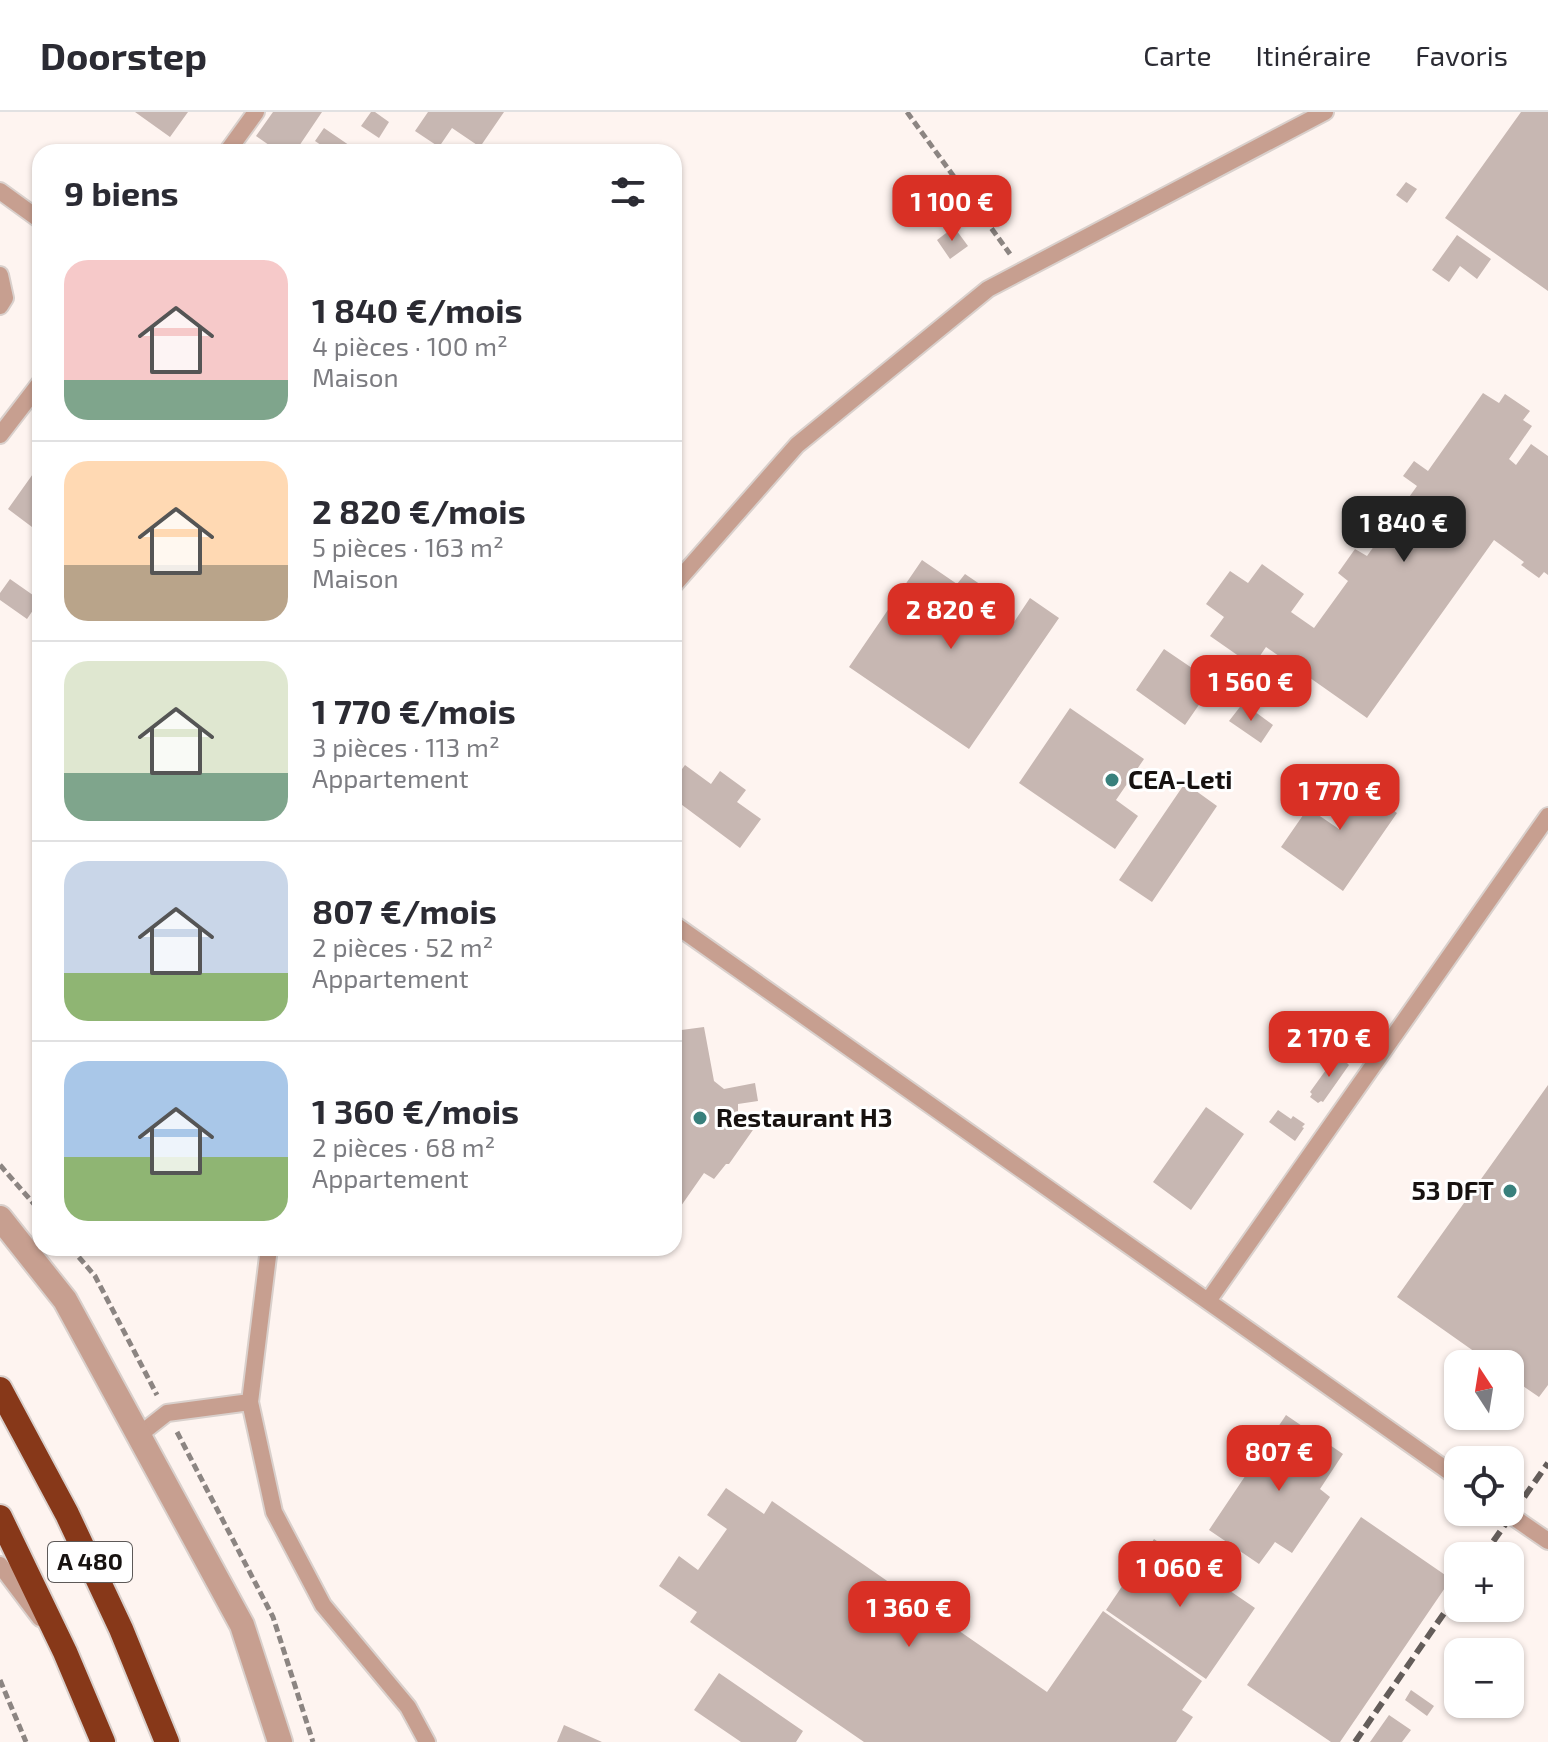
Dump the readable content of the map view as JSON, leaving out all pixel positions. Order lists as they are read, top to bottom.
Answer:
{
  "streets": {
    "highway": ["A 480"]
  },
  "places": ["CEA-Leti", "Restaurant H3", "53 DFT"],
  "north": "top",
  "page": {
    "header": "Doorstep",
    "nav": ["Carte", "Itinéraire", "Favoris"],
    "heading": "9 biens",
    "price": [
      "1 100 €",
      "1 840 €",
      "2 820 €",
      "1 560 €",
      "1 770 €",
      "2 170 €",
      "807 €",
      "1 060 €",
      "1 360 €"
    ],
    "list": [
      {
        "name": "1 840 €/mois",
        "note": "4 pièces · 100 m² · Maison"
      },
      {
        "name": "2 820 €/mois",
        "note": "5 pièces · 163 m² · Maison"
      },
      {
        "name": "1 770 €/mois",
        "note": "3 pièces · 113 m² · Appartement"
      },
      {
        "name": "807 €/mois",
        "note": "2 pièces · 52 m² · Appartement"
      },
      {
        "name": "1 360 €/mois",
        "note": "2 pièces · 68 m² · Appartement"
      }
    ],
    "map_buttons": ["+", "−"]
  }
}
